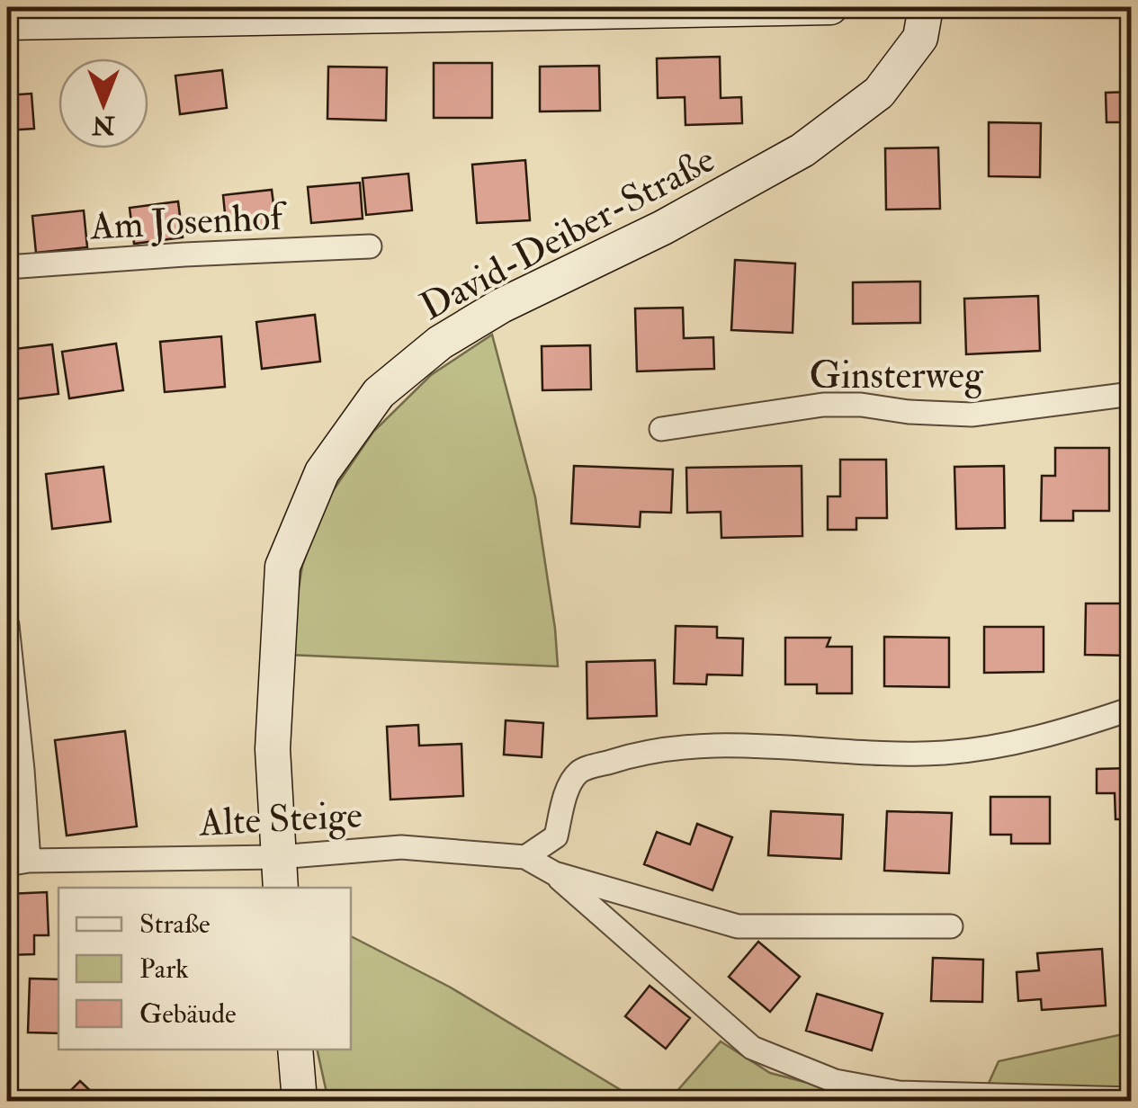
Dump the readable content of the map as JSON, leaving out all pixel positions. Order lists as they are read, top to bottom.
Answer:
{
  "streets": {
    "street": [
      "Am Josenhof",
      "David-Deiber-Straße",
      "Ginsterweg",
      "Alte Steige"
    ]
  },
  "crossings": [
    ["David-Deiber-Straße", "Alte Steige"]
  ],
  "legend": ["Straße", "Park", "Gebäude"],
  "north": "bottom"
}
